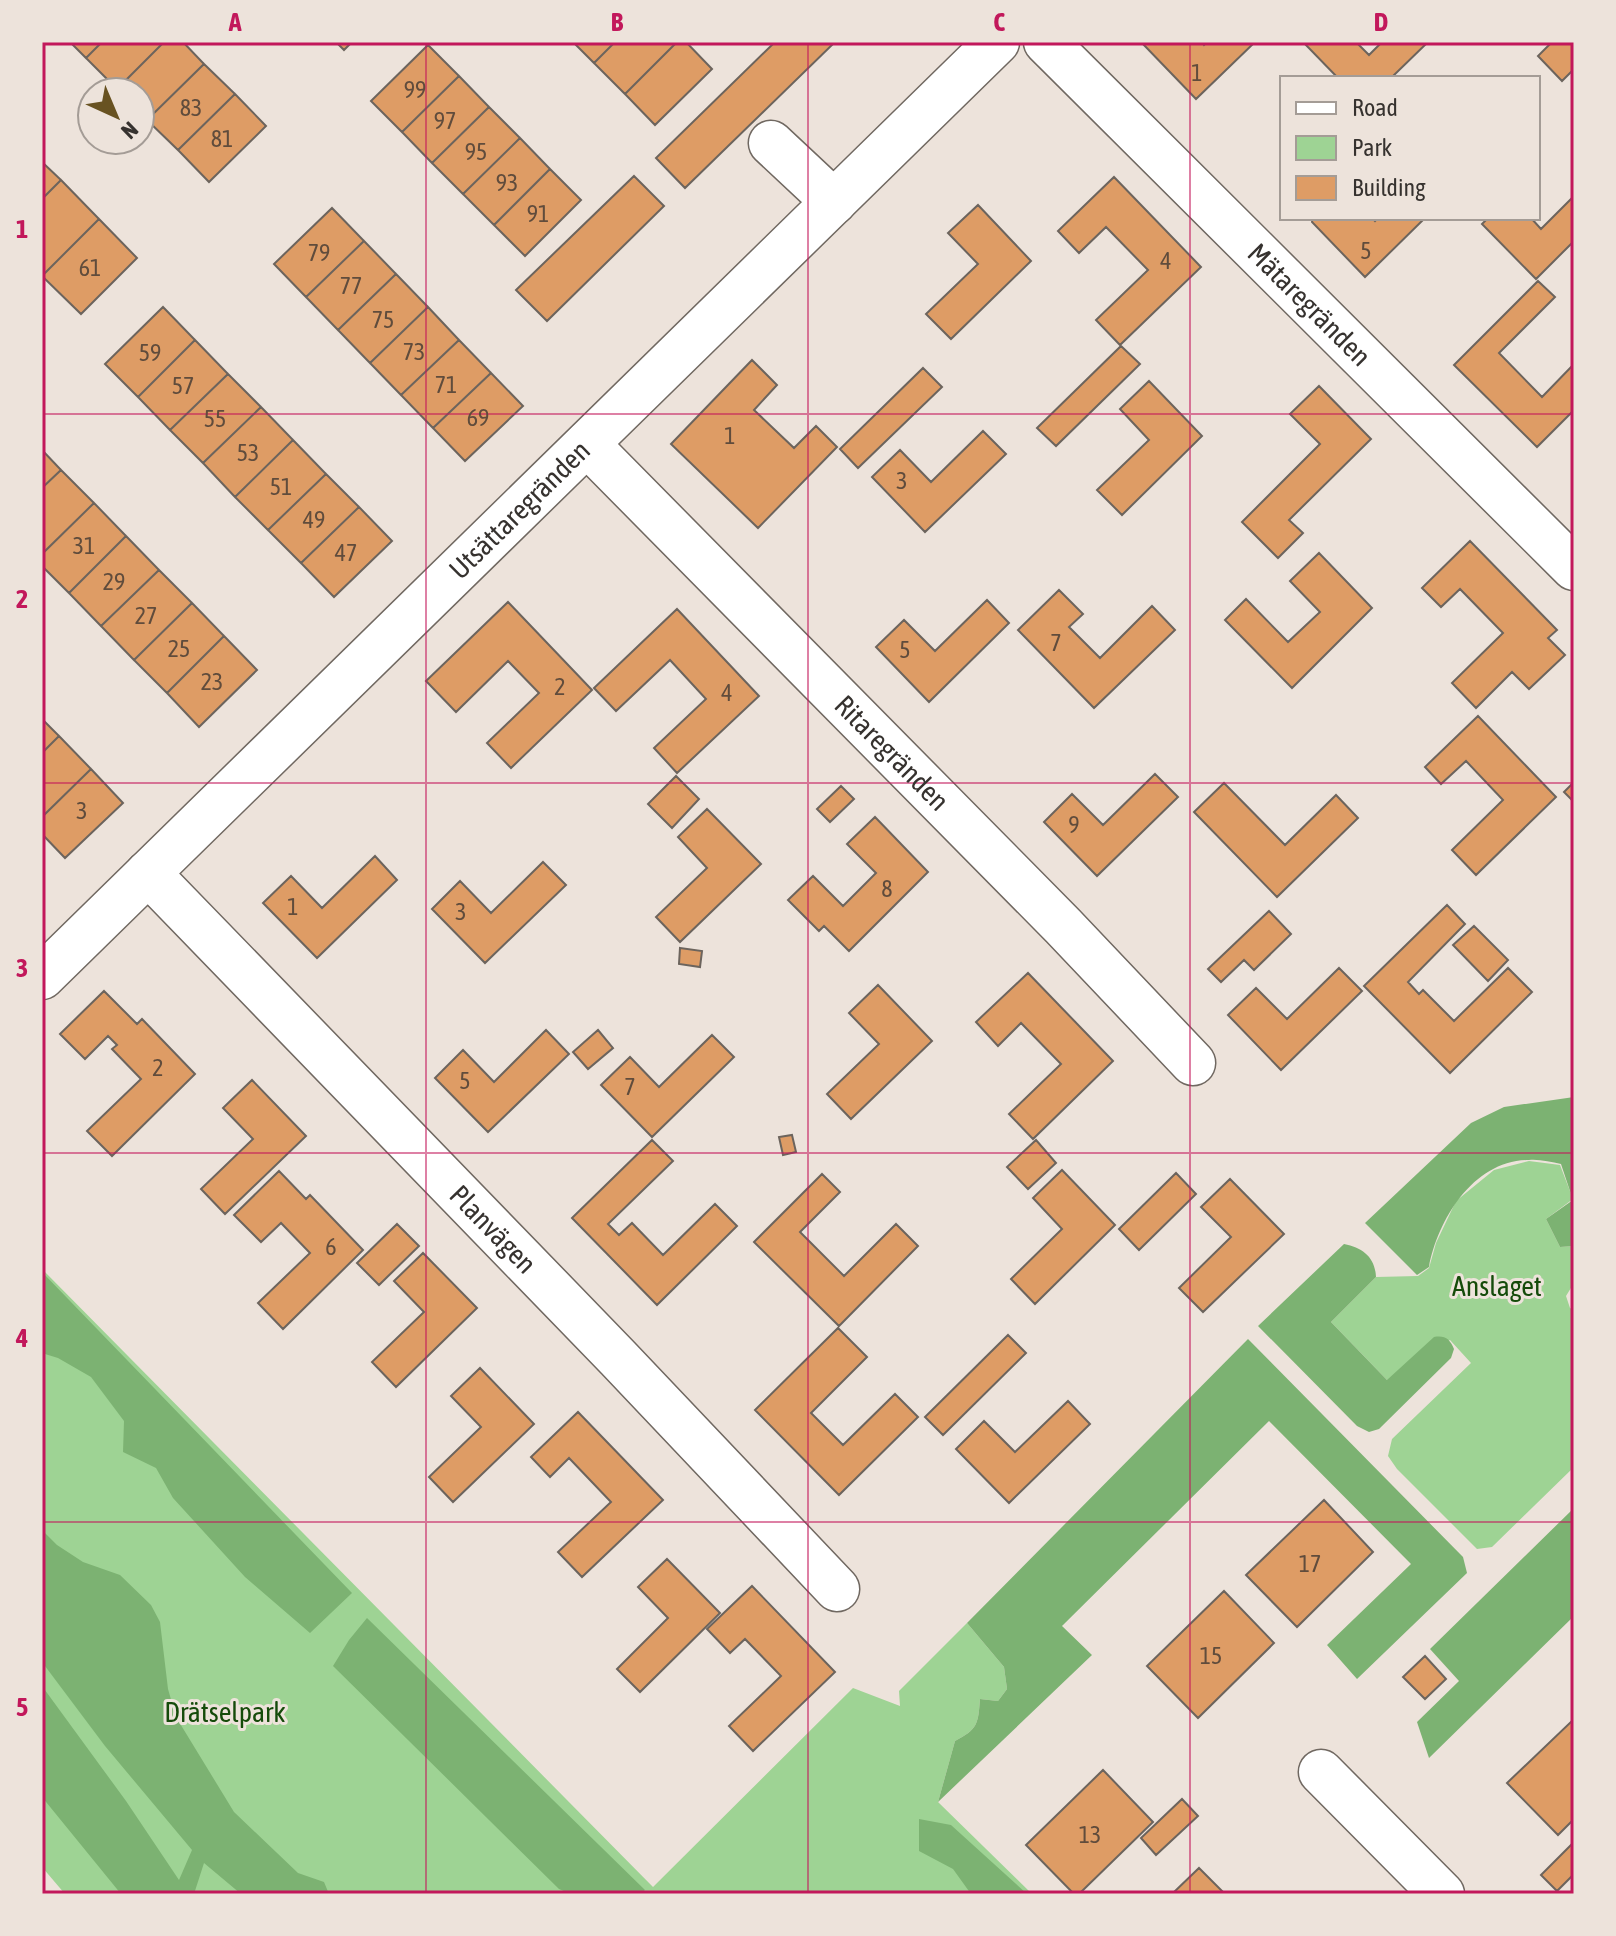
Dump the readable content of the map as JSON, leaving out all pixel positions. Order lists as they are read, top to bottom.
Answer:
{
  "streets": {
    "street": [
      "Mätaregränden",
      "Utsättaregränden",
      "Ritaregränden",
      "Planvägen"
    ]
  },
  "crossings": [
    ["Utsättaregränden", "Ritaregränden"],
    ["Utsättaregränden", "Planvägen"]
  ],
  "parks": ["Anslaget", "Drätselpark"],
  "house_numbers": [
    "1",
    "99",
    "83",
    "97",
    "81",
    "95",
    "93",
    "91",
    "5",
    "79",
    "4",
    "61",
    "77",
    "75",
    "73",
    "59",
    "71",
    "57",
    "69",
    "55",
    "1",
    "53",
    "3",
    "51",
    "49",
    "31",
    "47",
    "29",
    "27",
    "7",
    "25",
    "5",
    "23",
    "2",
    "4",
    "3",
    "9",
    "8",
    "1",
    "3",
    "2",
    "5",
    "7",
    "6",
    "17",
    "15",
    "13"
  ],
  "legend": ["Road", "Park", "Building"],
  "north": "bottom right",
  "grid": {
    "columns": [
      "A",
      "B",
      "C",
      "D"
    ],
    "rows": [
      "1",
      "2",
      "3",
      "4",
      "5"
    ]
  }
}
